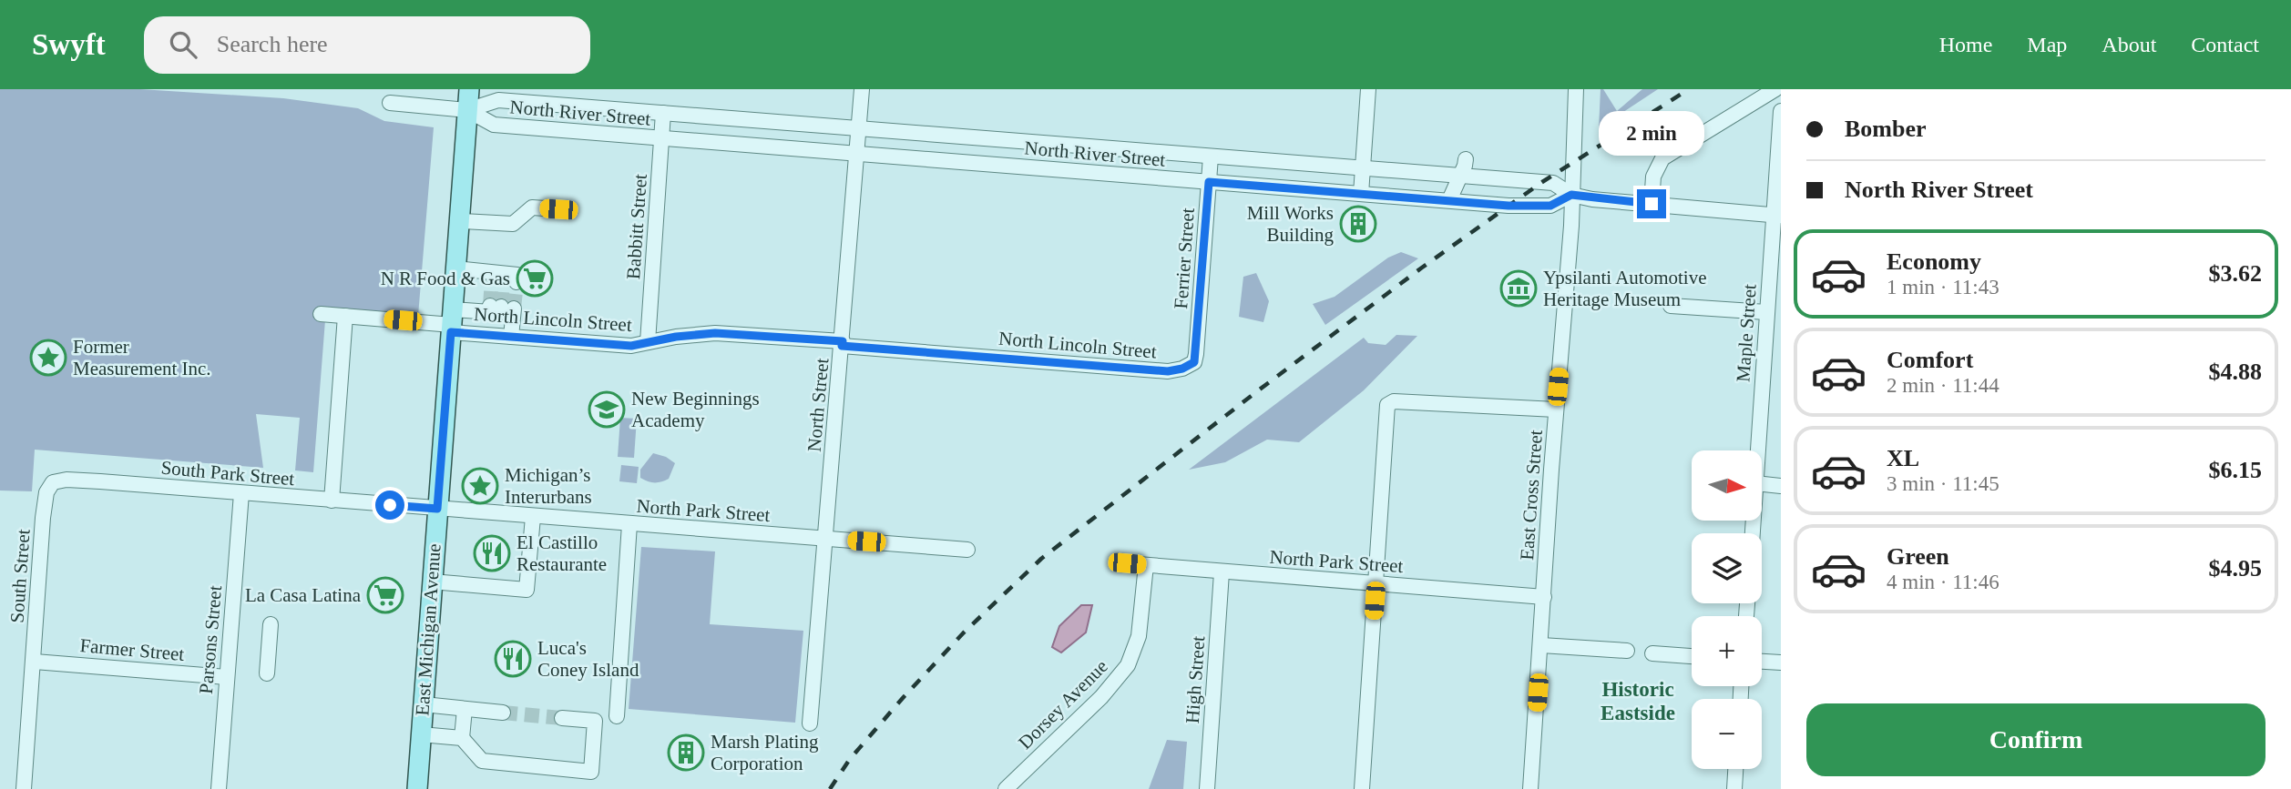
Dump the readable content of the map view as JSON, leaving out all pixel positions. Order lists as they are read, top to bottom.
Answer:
{
  "streets": {
    "main road": ["East Michigan Avenue"],
    "street": [
      "North River Street",
      "Babbitt Street",
      "Ferrier Street",
      "North Lincoln Street",
      "Maple Street",
      "North Street",
      "South Park Street",
      "East Cross Street",
      "North Park Street",
      "South Street",
      "Parsons Street",
      "Farmer Street",
      "High Street",
      "Dorsey Avenue"
    ]
  },
  "crossings": [
    ["North River Street", "Babbitt Street"],
    ["North River Street", "Ferrier Street"],
    ["North River Street", "Maple Street"],
    ["North River Street", "North Street"],
    ["North River Street", "East Cross Street"],
    ["North River Street", "East Michigan Avenue"],
    ["Babbitt Street", "North Lincoln Street"],
    ["Ferrier Street", "North Lincoln Street"],
    ["North Lincoln Street", "North Street"],
    ["North Lincoln Street", "East Michigan Avenue"],
    ["North Street", "North Park Street"],
    ["South Park Street", "North Park Street"],
    ["South Park Street", "South Street"],
    ["South Park Street", "East Michigan Avenue"],
    ["South Park Street", "Parsons Street"],
    ["East Cross Street", "North Park Street"],
    ["North Park Street", "East Michigan Avenue"],
    ["North Park Street", "High Street"],
    ["North Park Street", "Dorsey Avenue"],
    ["South Street", "Farmer Street"],
    ["Parsons Street", "Farmer Street"]
  ],
  "districts": ["Historic Eastside"],
  "places": {
    "building": ["Mill Works Building", "Marsh Plating Corporation"],
    "supermarket": ["N R Food & Gas", "La Casa Latina"],
    "museum": ["Ypsilanti Automotive Heritage Museum"],
    "place": ["Former Measurement Inc.", "Michigan’s Interurbans"],
    "school or university": ["New Beginnings Academy"],
    "restaurant": ["El Castillo Restaurante", "Luca's Coney Island"]
  },
  "north": "right",
  "page": {
    "header": "Swyft",
    "search": "Search here",
    "nav": [
      "Home",
      "Map",
      "About",
      "Contact"
    ],
    "banner": ["Bomber", "North River Street"],
    "bubble": "2 min",
    "list": [
      {
        "name": "Economy",
        "note": "1 min · 11:43",
        "value": "$3.62"
      },
      {
        "name": "Comfort",
        "note": "2 min · 11:44",
        "value": "$4.88"
      },
      {
        "name": "XL",
        "note": "3 min · 11:45",
        "value": "$6.15"
      },
      {
        "name": "Green",
        "note": "4 min · 11:46",
        "value": "$4.95"
      }
    ],
    "map_buttons": ["+", "−"],
    "buttons": "Confirm"
  }
}
